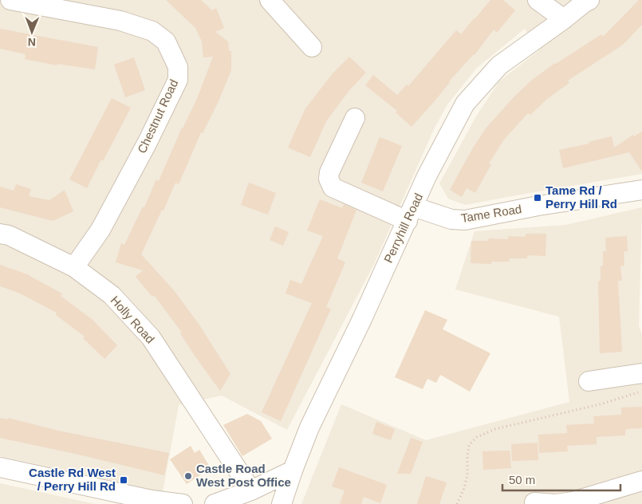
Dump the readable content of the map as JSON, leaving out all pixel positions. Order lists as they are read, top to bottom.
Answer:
{
  "streets": {
    "street": [
      "Chestnut Road",
      "Tame Road",
      "Perryhill Road",
      "Holly Road"
    ]
  },
  "crossings": [
    ["Chestnut Road", "Holly Road"],
    ["Tame Road", "Perryhill Road"]
  ],
  "places": {
    "transit": ["Tame Rd / Perry Hill Rd", "Castle Rd West / Perry Hill Rd"],
    "other": ["Castle Road West Post Office"]
  },
  "scale_bar": "50 m",
  "north": "bottom"
}
